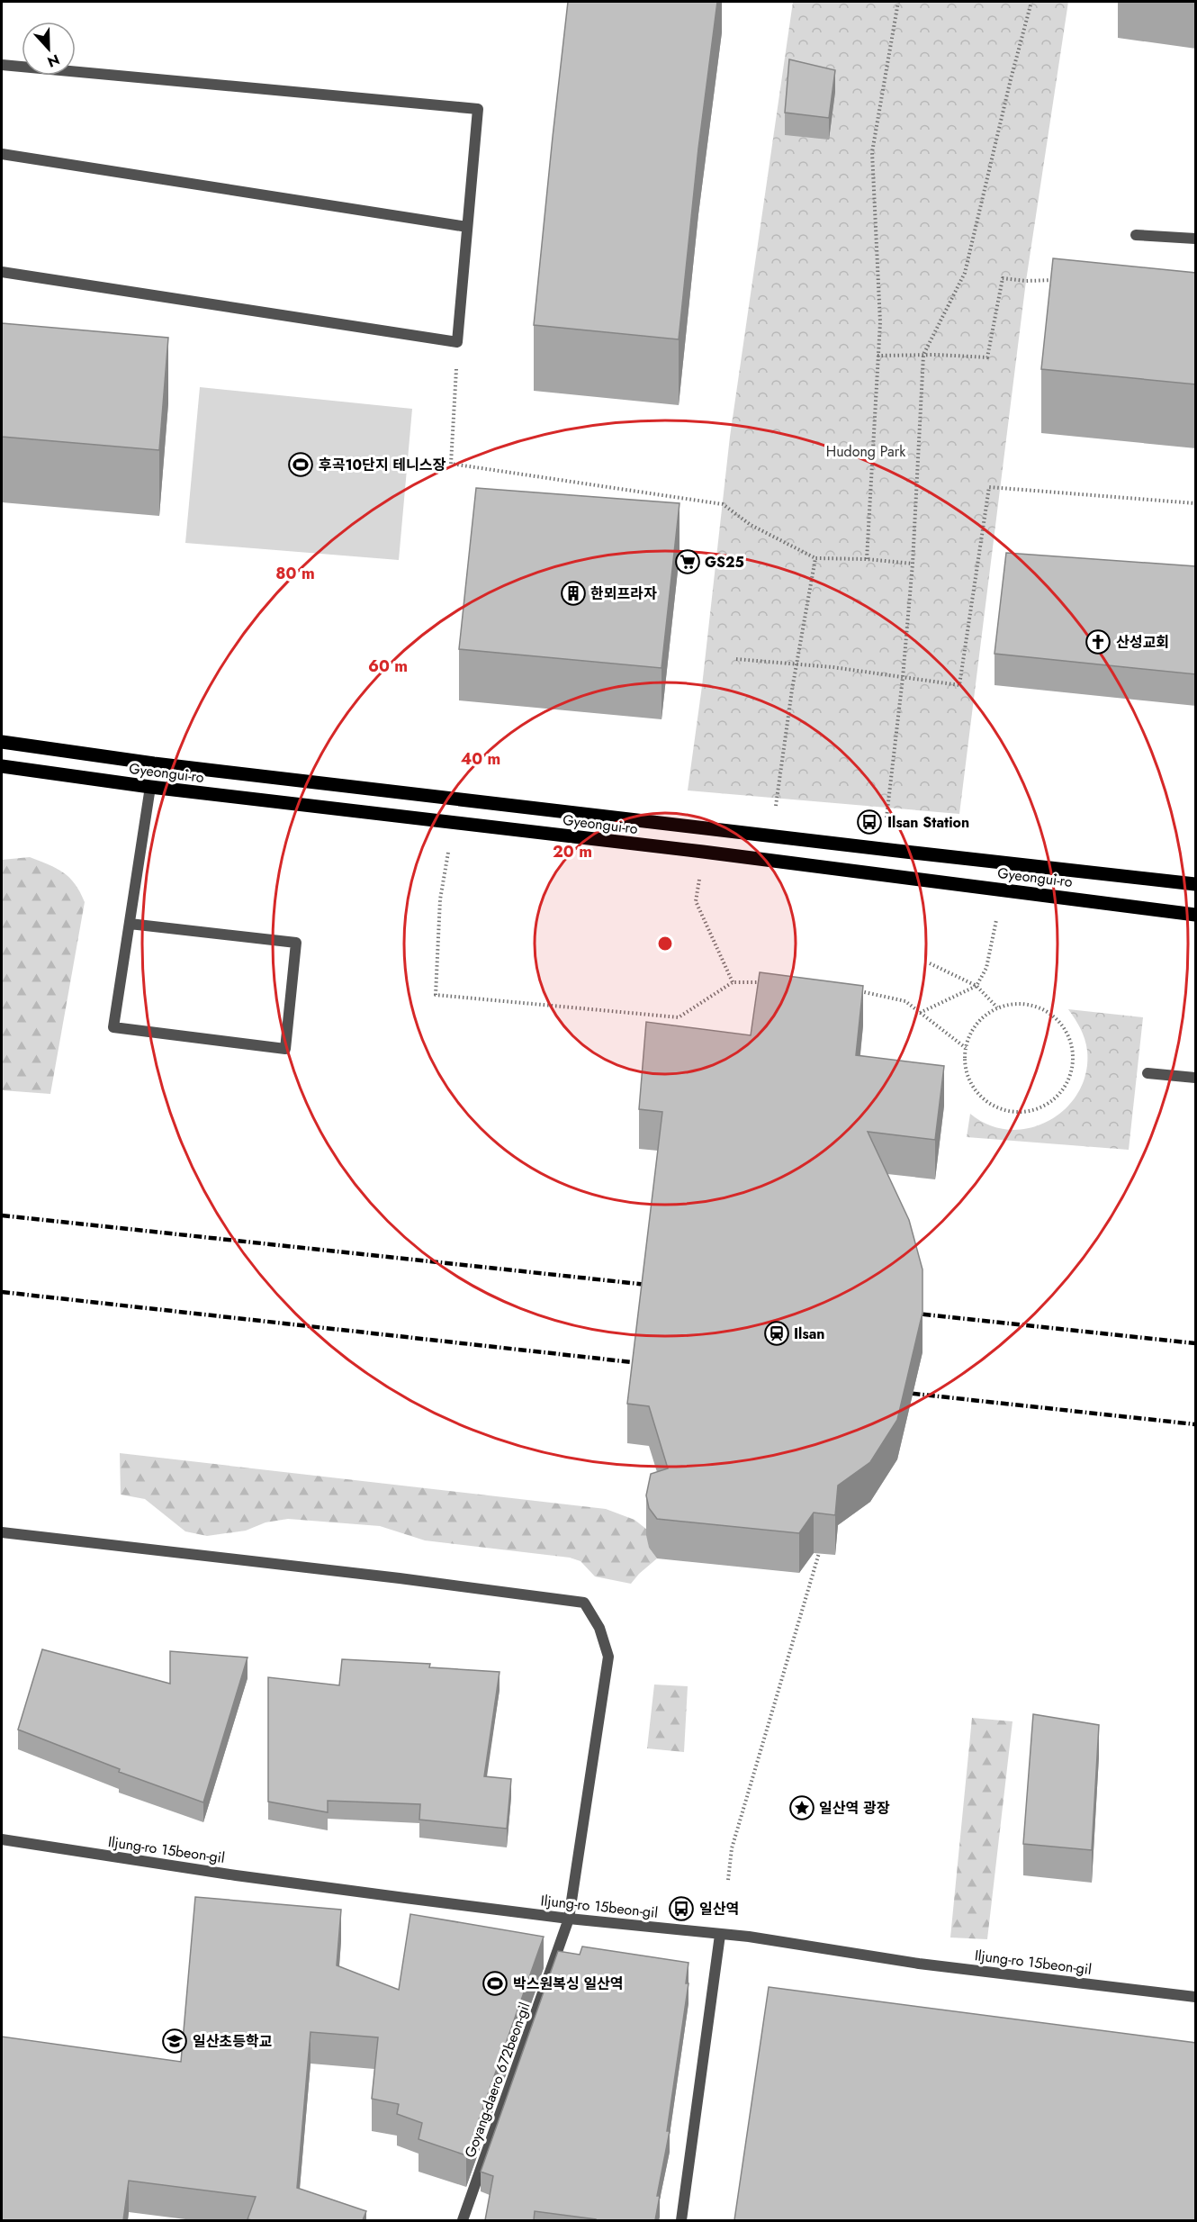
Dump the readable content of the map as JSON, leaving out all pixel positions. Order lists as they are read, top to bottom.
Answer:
{
  "streets": {
    "main road": ["Gyeongui-ro"],
    "street": ["Iljung-ro 15beon-gil", "Goyang-daero 672beon-gil"]
  },
  "crossings": [
    ["Iljung-ro 15beon-gil", "Goyang-daero 672beon-gil"]
  ],
  "parks": ["Hudong Park"],
  "places": {
    "sports": ["후곡10단지 테니스장", "박스원복싱 일산역"],
    "supermarket": ["GS25"],
    "building": ["한뫼프라자"],
    "church": ["산성교회"],
    "bus stop": ["Ilsan Station", "일산역"],
    "station": ["Ilsan"],
    "place": ["일산역 광장"],
    "school or university": ["일산초등학교"]
  },
  "north": "bottom",
  "rings": [
    "80 m",
    "60 m",
    "40 m",
    "20 m"
  ]
}
